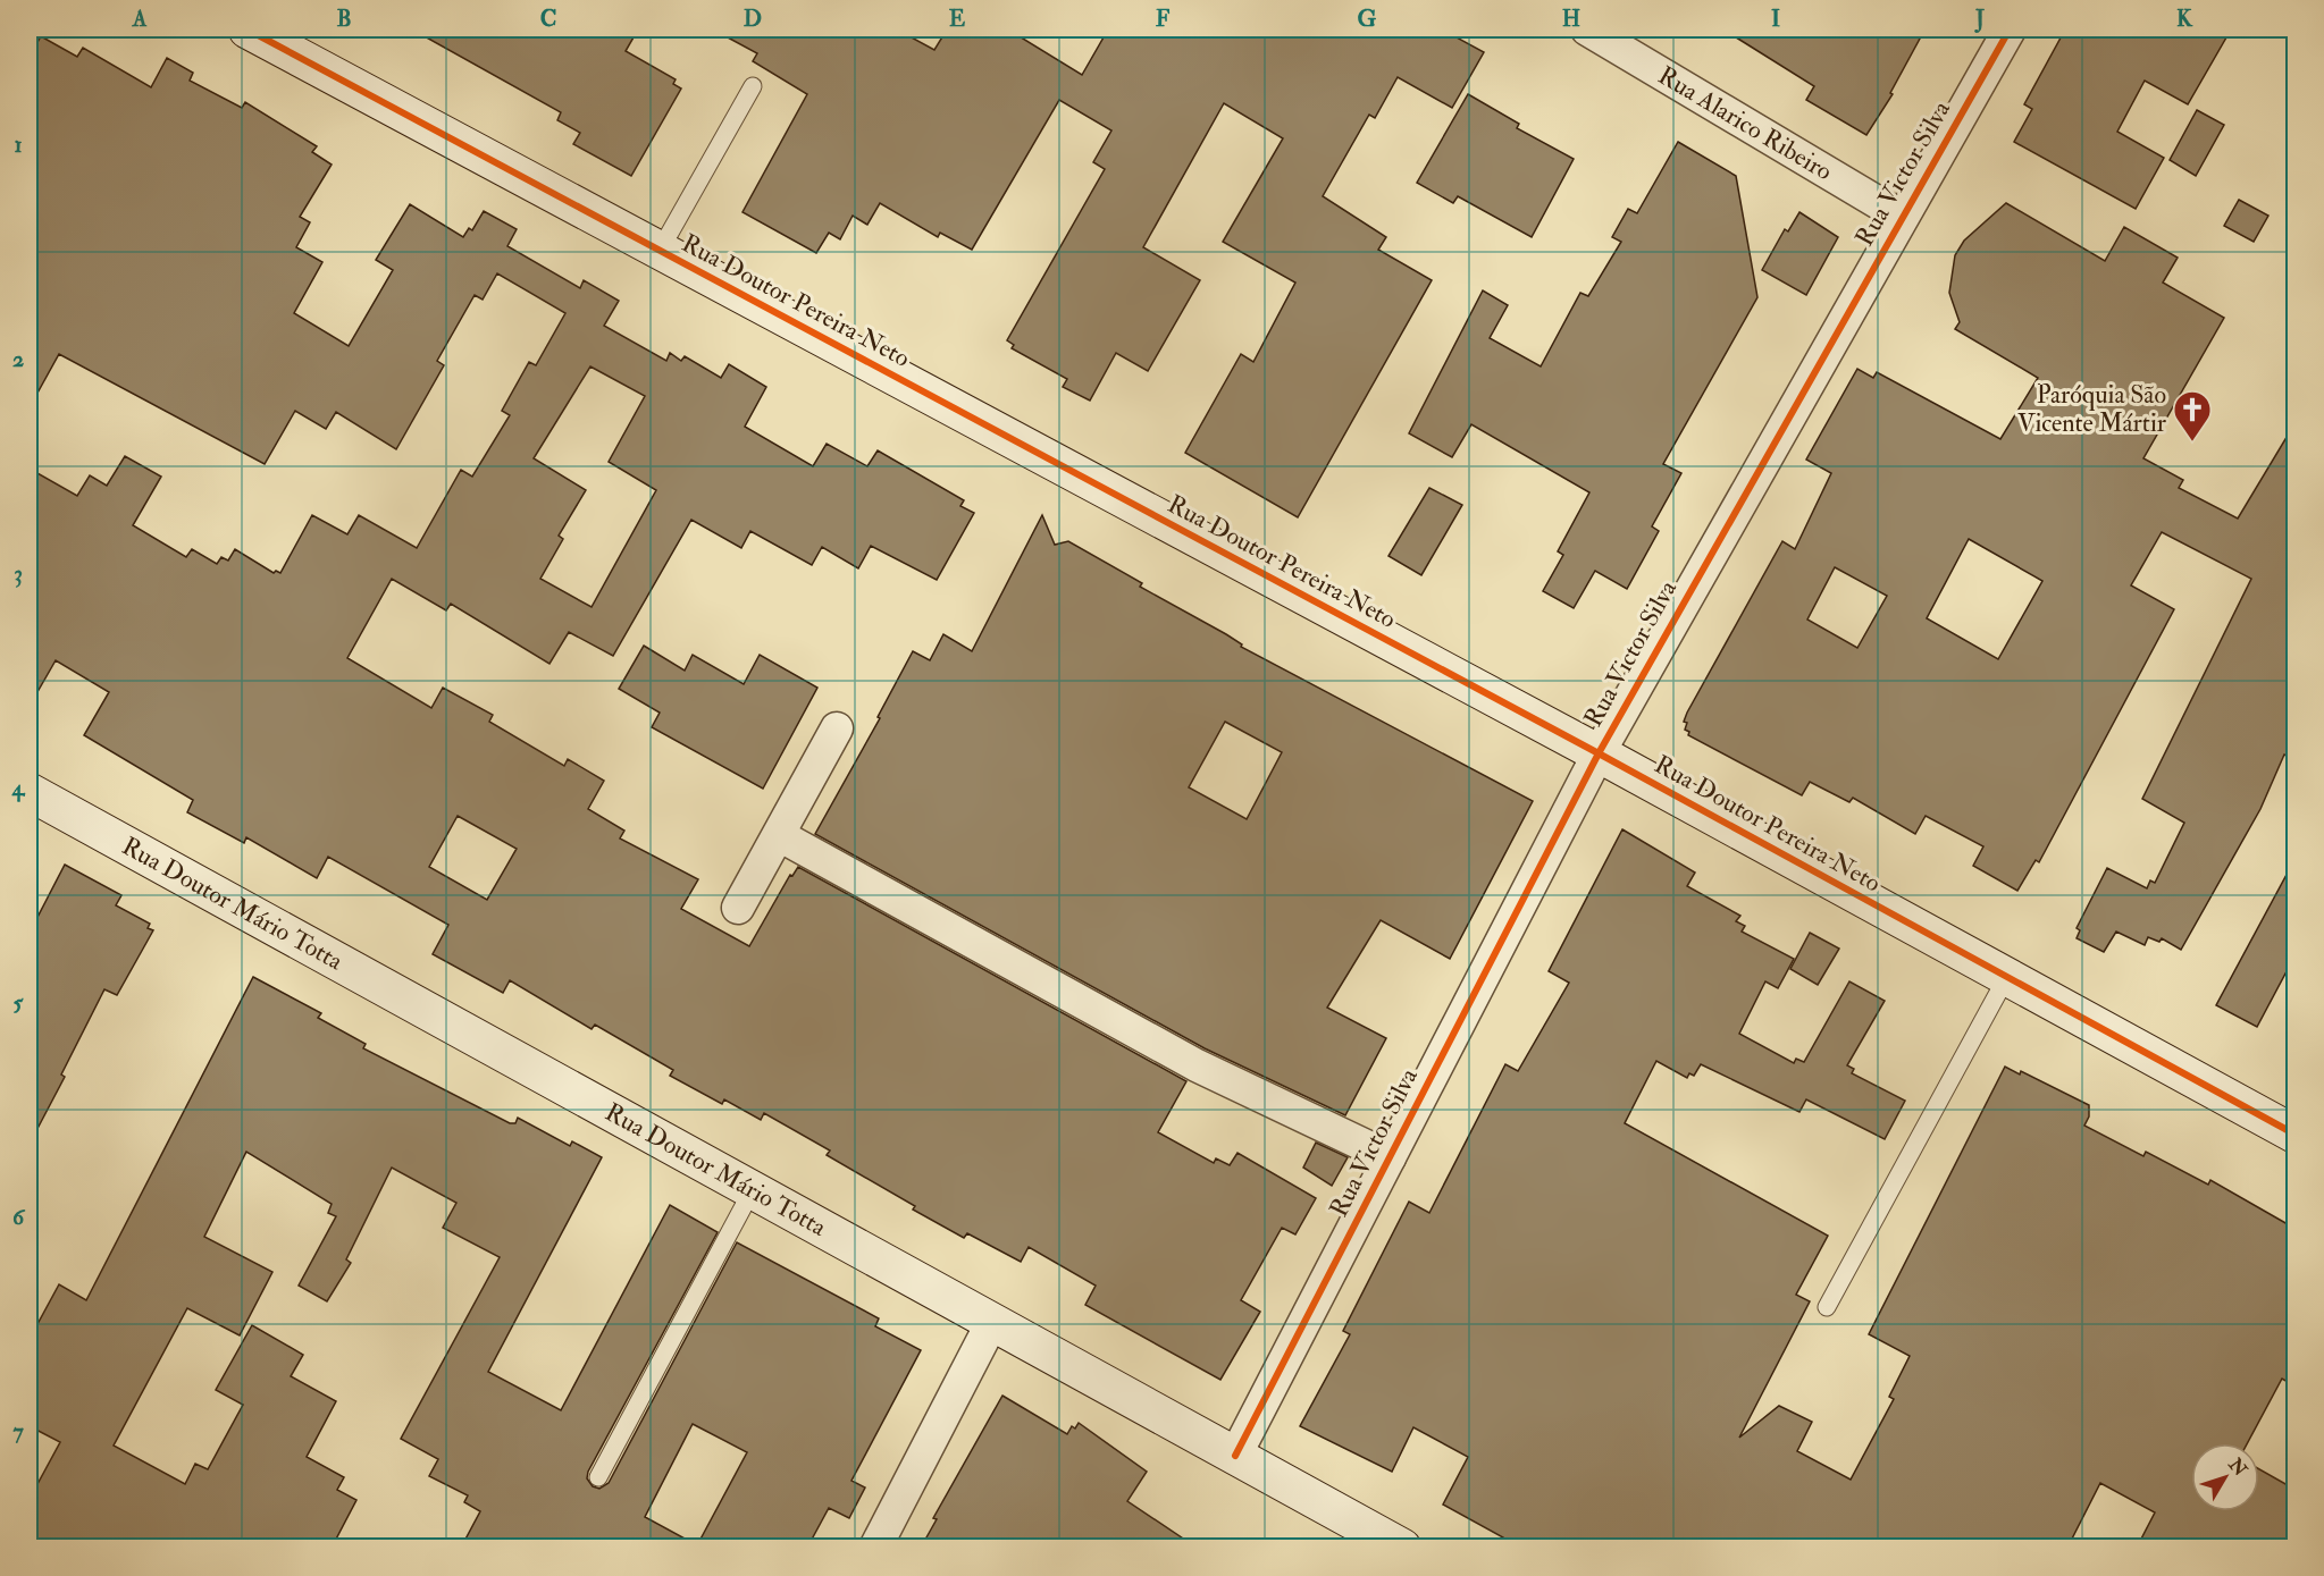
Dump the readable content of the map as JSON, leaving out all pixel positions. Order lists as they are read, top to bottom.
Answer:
{
  "streets": {
    "street": [
      "Rua Alarico Ribeiro",
      "Rua Victor Silva",
      "Rua Doutor Pereira Neto",
      "Rua Doutor Mário Totta"
    ]
  },
  "crossings": [
    ["Rua Alarico Ribeiro", "Rua Victor Silva"],
    ["Rua Victor Silva", "Rua Doutor Pereira Neto"],
    ["Rua Victor Silva", "Rua Doutor Mário Totta"]
  ],
  "places": {
    "church": ["Paróquia São Vicente Mártir"]
  },
  "north": "top right",
  "grid": {
    "columns": [
      "A",
      "B",
      "C",
      "D",
      "E",
      "F",
      "G",
      "H",
      "I",
      "J",
      "K"
    ],
    "rows": [
      "1",
      "2",
      "3",
      "4",
      "5",
      "6",
      "7"
    ]
  }
}
